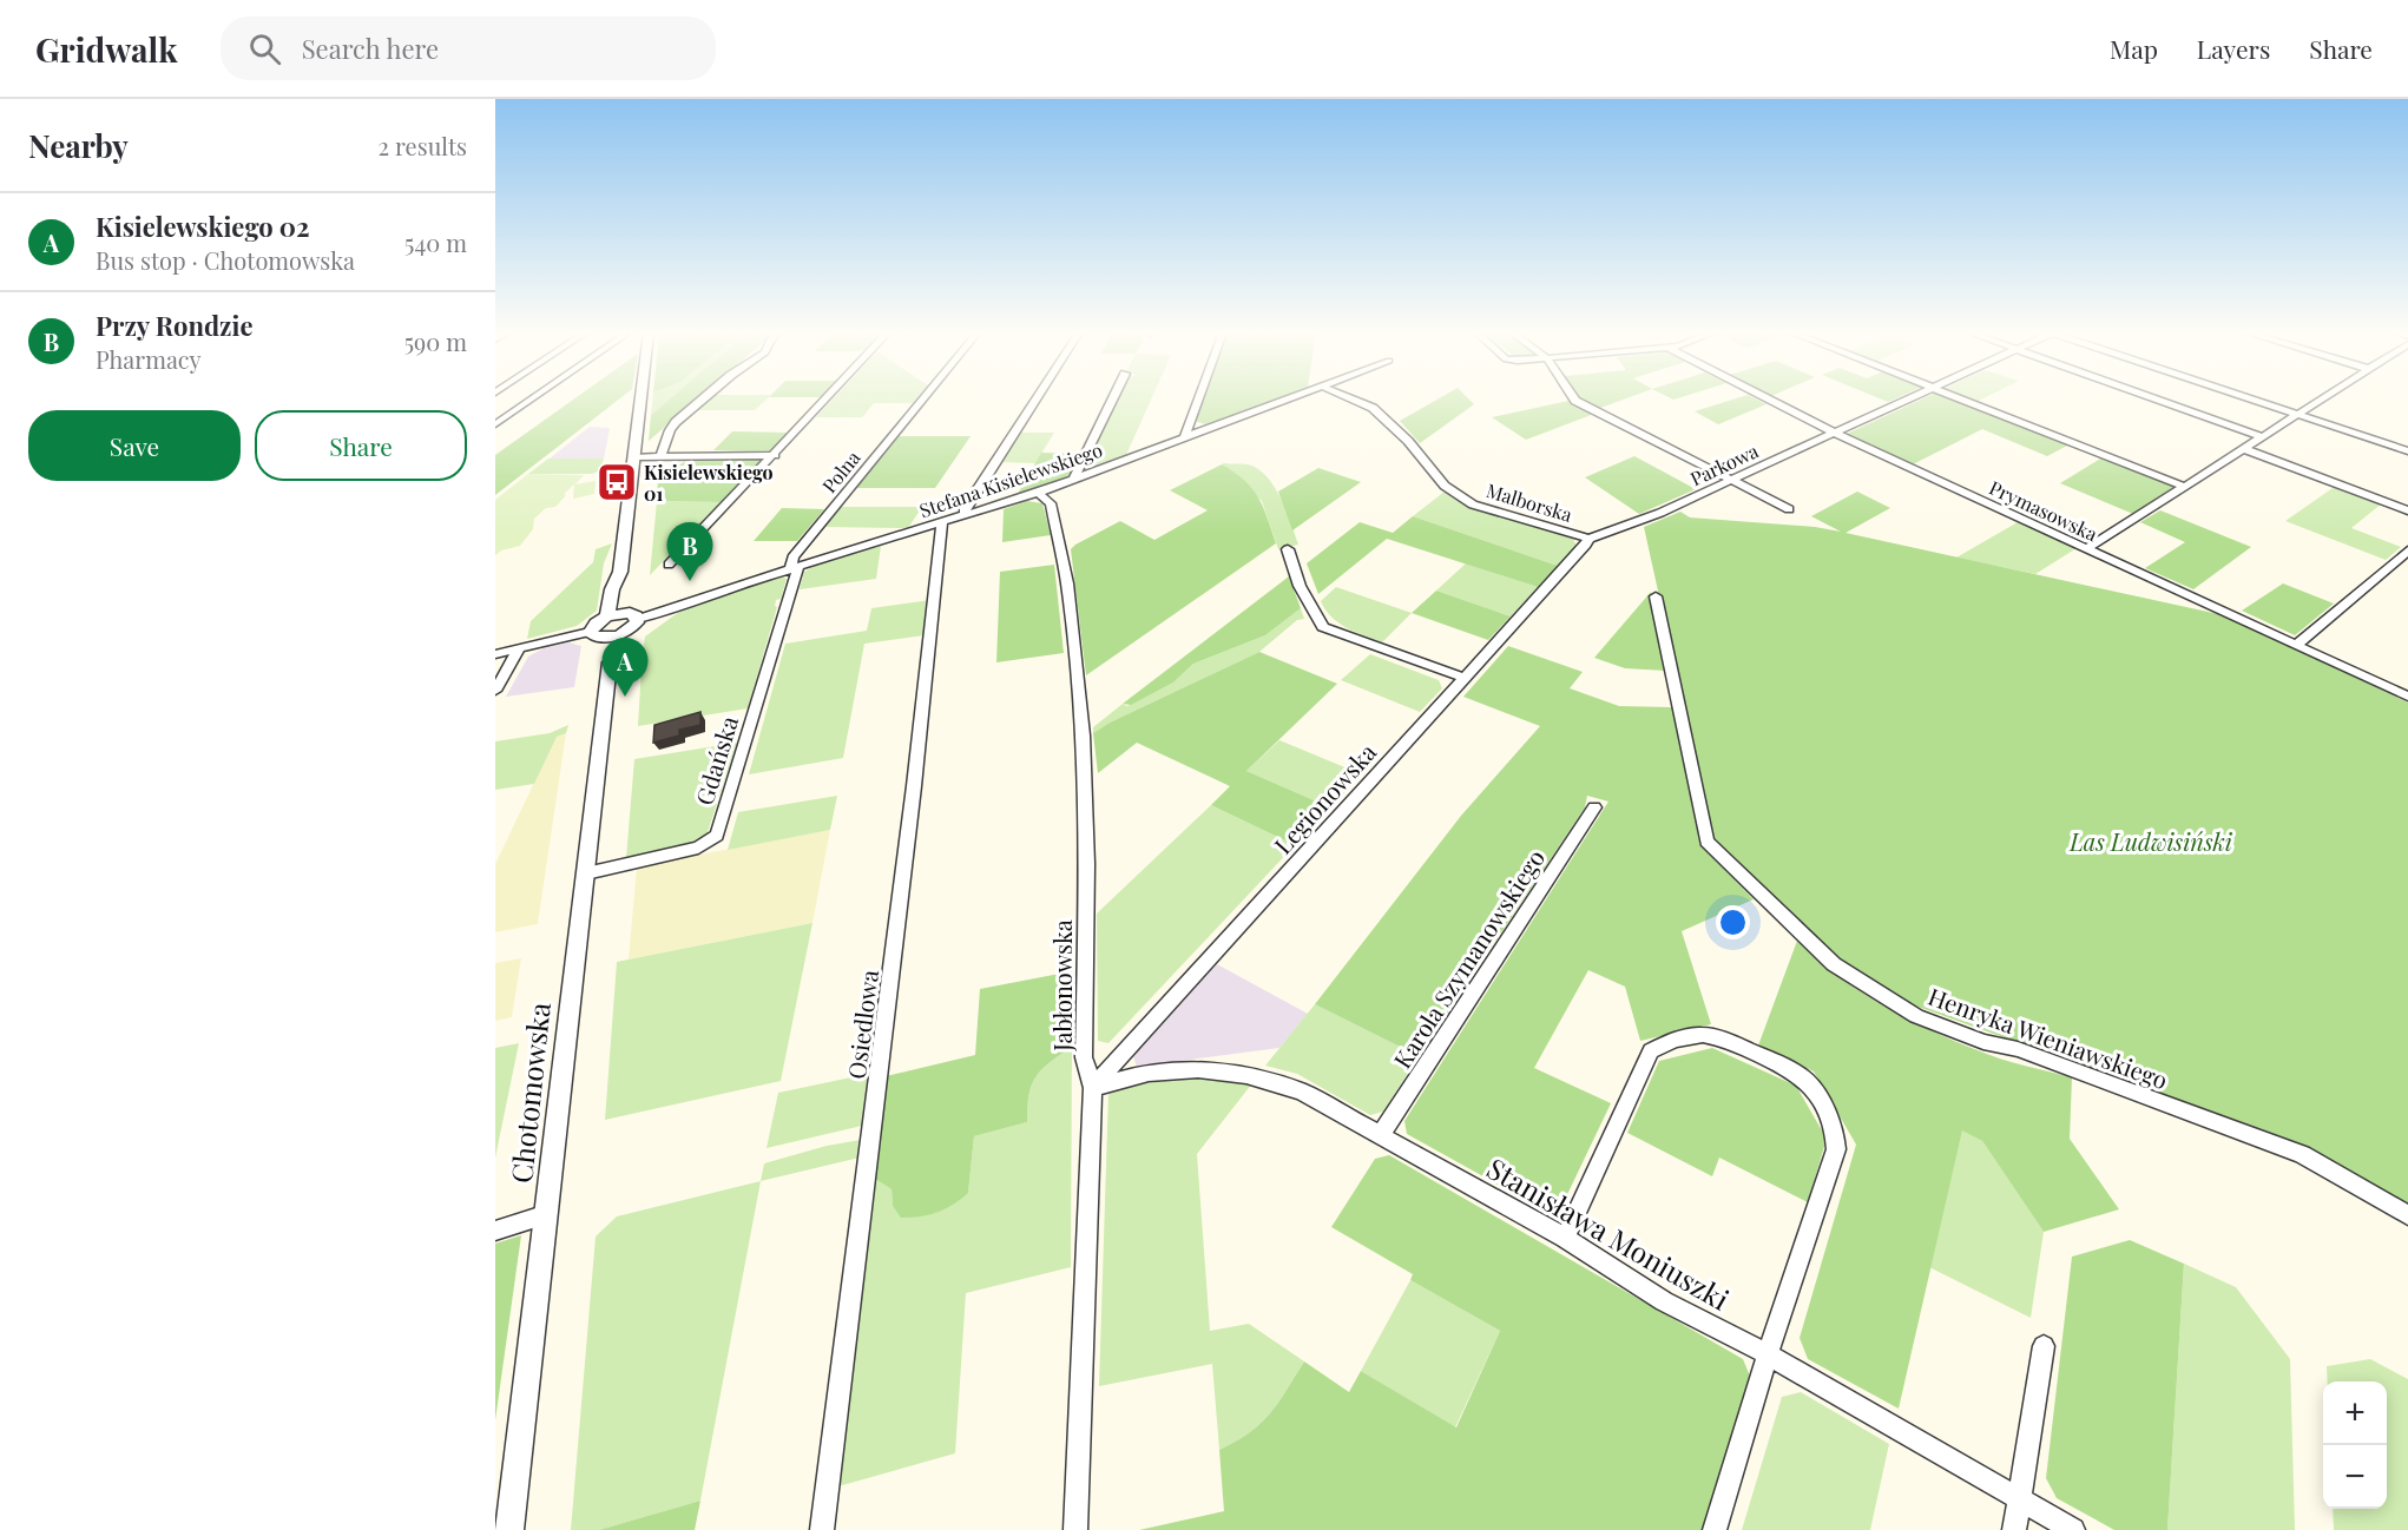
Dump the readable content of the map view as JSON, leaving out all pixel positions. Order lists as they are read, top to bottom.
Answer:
{
  "streets": {
    "street": [
      "Parkowa",
      "Polna",
      "Stefana Kisielewskiego",
      "Malborska",
      "Prymasowska",
      "Gdańska",
      "Legionowska",
      "Karola Szymanowskiego",
      "Jabłonowska",
      "Osiedlowa",
      "Henryka Wieniawskiego",
      "Chotomowska",
      "Stanisława Moniuszki"
    ]
  },
  "crossings": [
    ["Parkowa", "Malborska"],
    ["Parkowa", "Prymasowska"],
    ["Polna", "Stefana Kisielewskiego"],
    ["Polna", "Gdańska"],
    ["Stefana Kisielewskiego", "Gdańska"],
    ["Stefana Kisielewskiego", "Jabłonowska"],
    ["Stefana Kisielewskiego", "Osiedlowa"],
    ["Malborska", "Legionowska"],
    ["Gdańska", "Chotomowska"],
    ["Legionowska", "Jabłonowska"],
    ["Legionowska", "Stanisława Moniuszki"],
    ["Karola Szymanowskiego", "Stanisława Moniuszki"],
    ["Jabłonowska", "Stanisława Moniuszki"]
  ],
  "parks": ["Las Ludwisiński"],
  "places": {
    "bus stop": ["Kisielewskiego 01"]
  },
  "page": {
    "header": "Gridwalk",
    "search": "Search here",
    "nav": ["Map", "Layers", "Share"],
    "heading": ["Nearby", "2 results"],
    "list": [
      {
        "mark": "A",
        "name": "Kisielewskiego 02",
        "note": "Bus stop · Chotomowska",
        "value": "540 m"
      },
      {
        "mark": "B",
        "name": "Przy Rondzie",
        "note": "Pharmacy",
        "value": "590 m"
      }
    ],
    "buttons": ["Save", "Share"],
    "pins": ["B", "A"],
    "map_buttons": ["+", "−"]
  }
}
